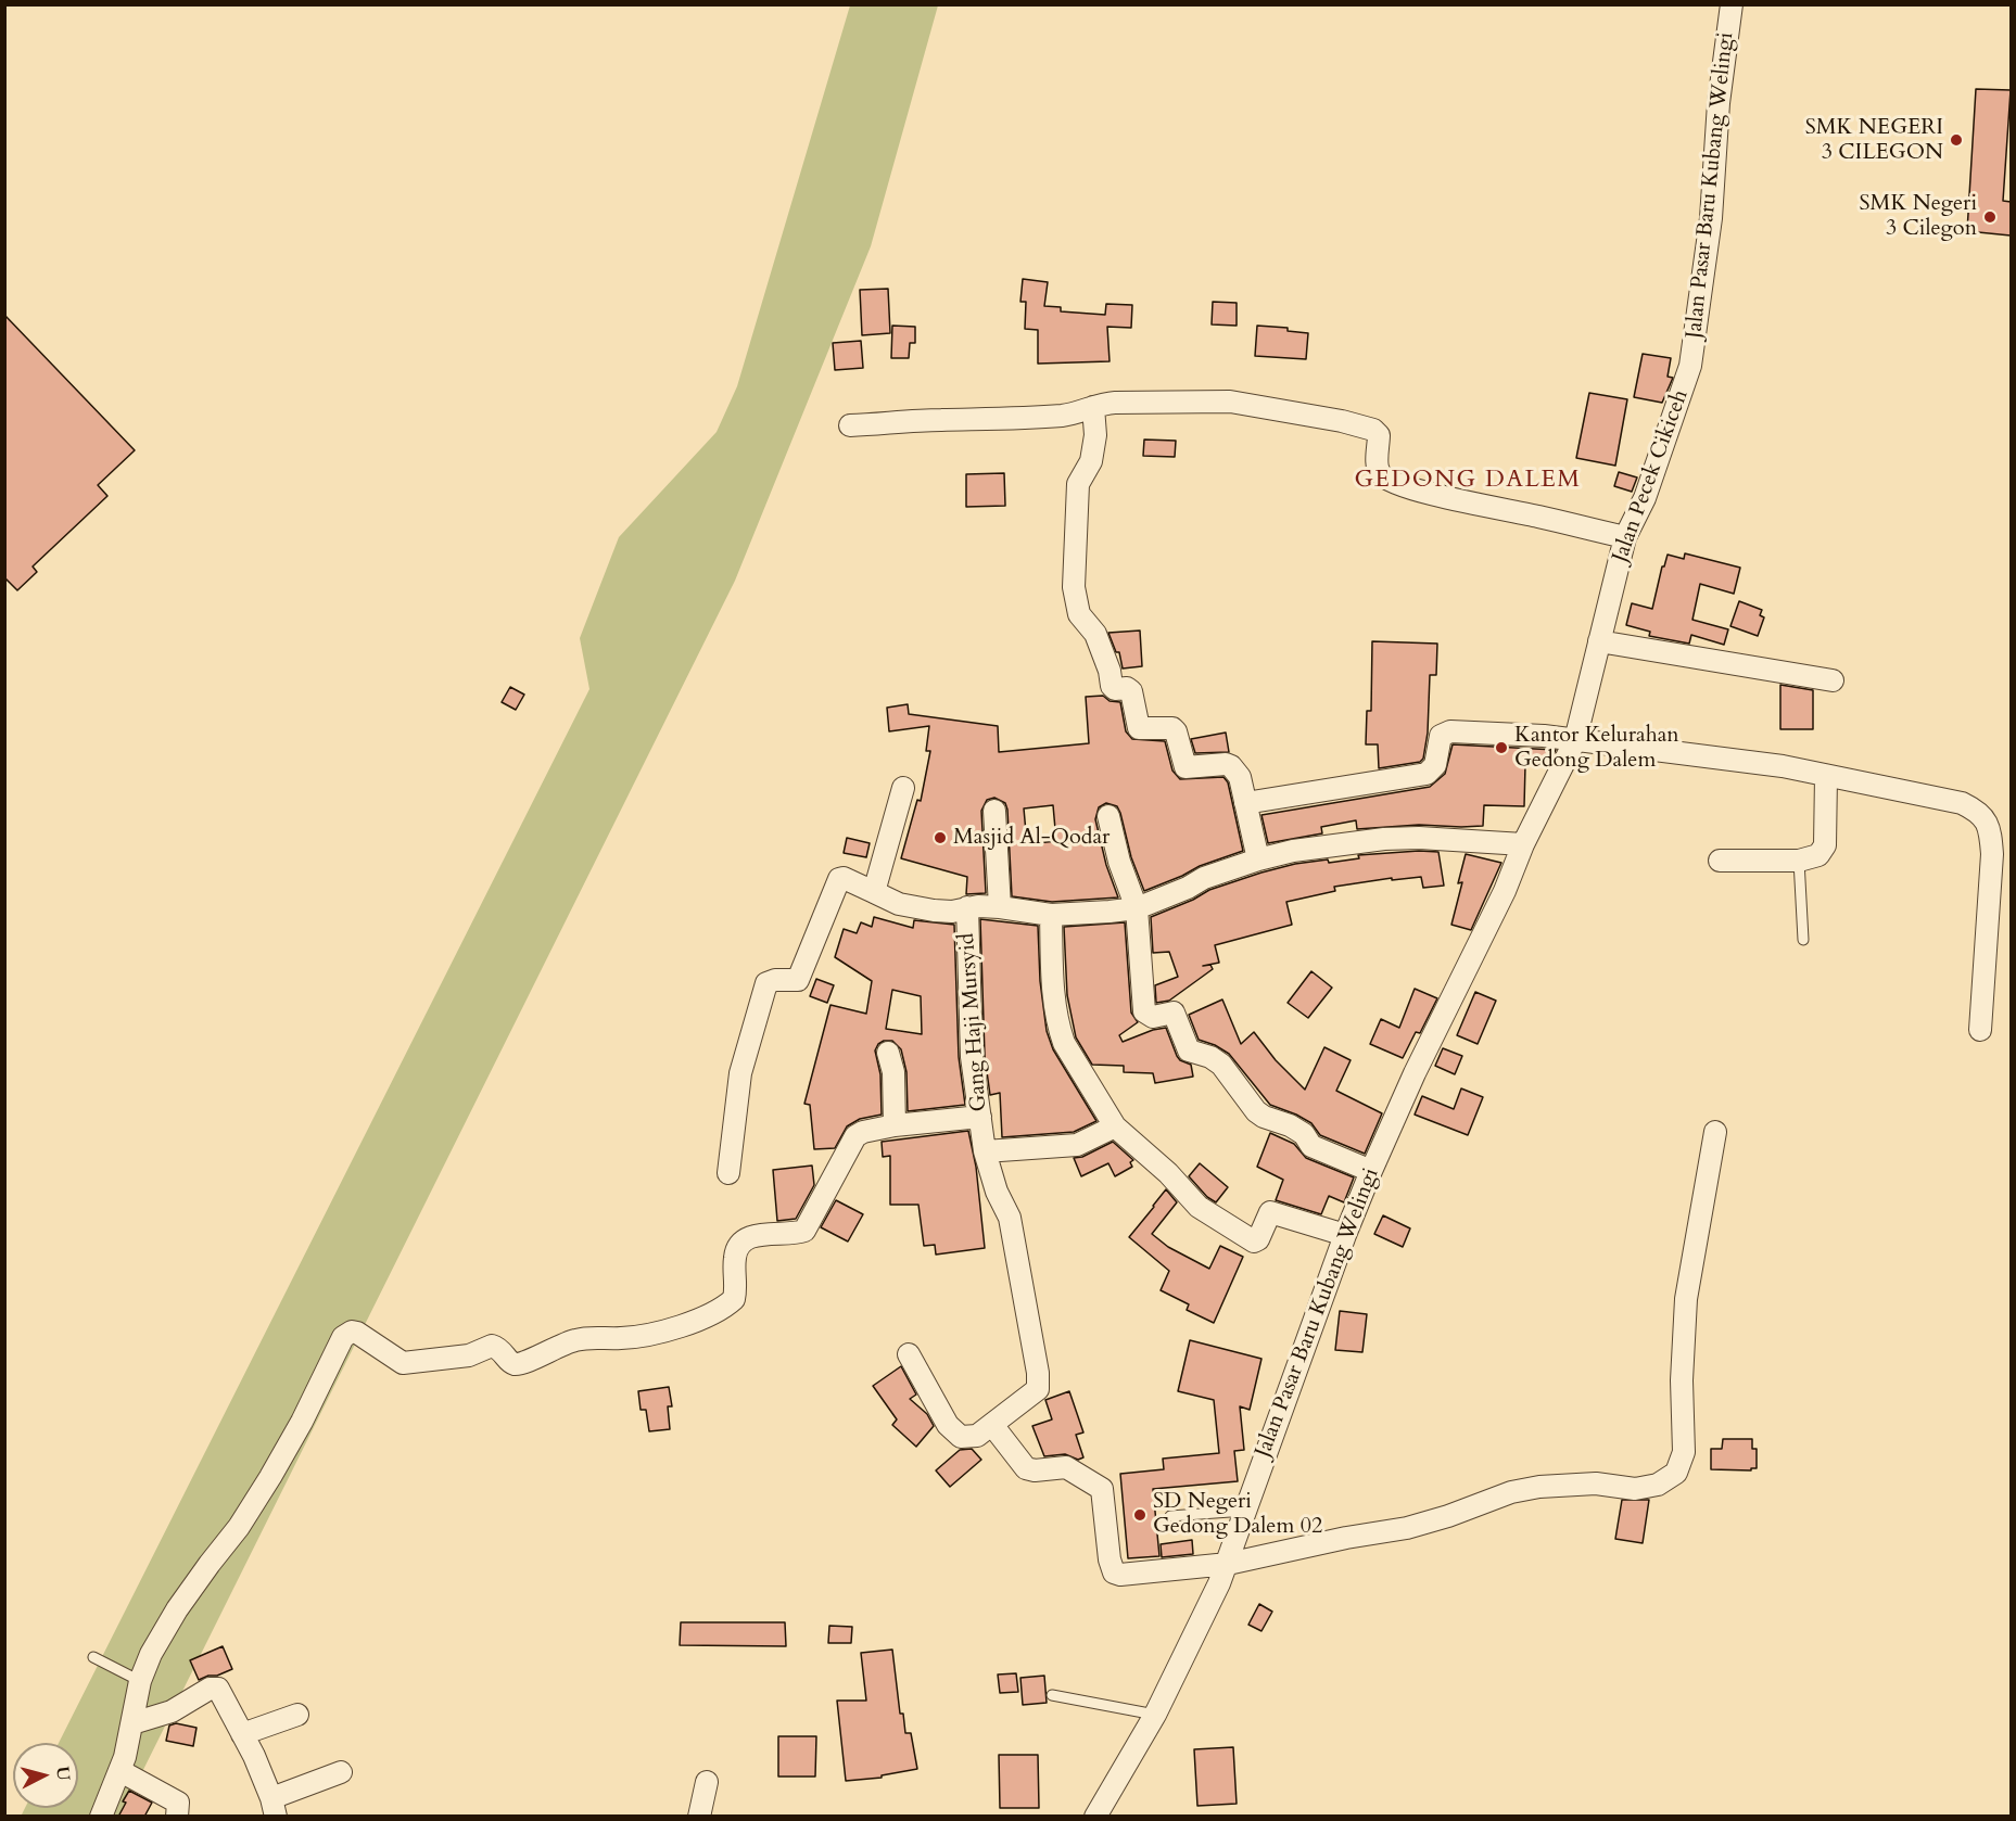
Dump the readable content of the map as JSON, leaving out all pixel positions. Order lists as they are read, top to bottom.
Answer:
{
  "streets": {
    "street": ["Jalan Pasar Baru Kubang Welingi", "Jalan Pecek Cikiceh", "Gang Haji Mursyid"]
  },
  "crossings": [
    ["Jalan Pasar Baru Kubang Welingi", "Jalan Pecek Cikiceh"],
    ["Jalan Pasar Baru Kubang Welingi", "Gang Haji Mursyid"],
    ["Jalan Pecek Cikiceh", "Gang Haji Mursyid"]
  ],
  "districts": ["GEDONG DALEM"],
  "places": [
    "SMK NEGERI 3 CILEGON",
    "SMK Negeri 3 Cilegon",
    "Kantor Kelurahan Gedong Dalem",
    "Masjid Al-Qodar",
    "SD Negeri Gedong Dalem 02"
  ],
  "north": "right"
}
